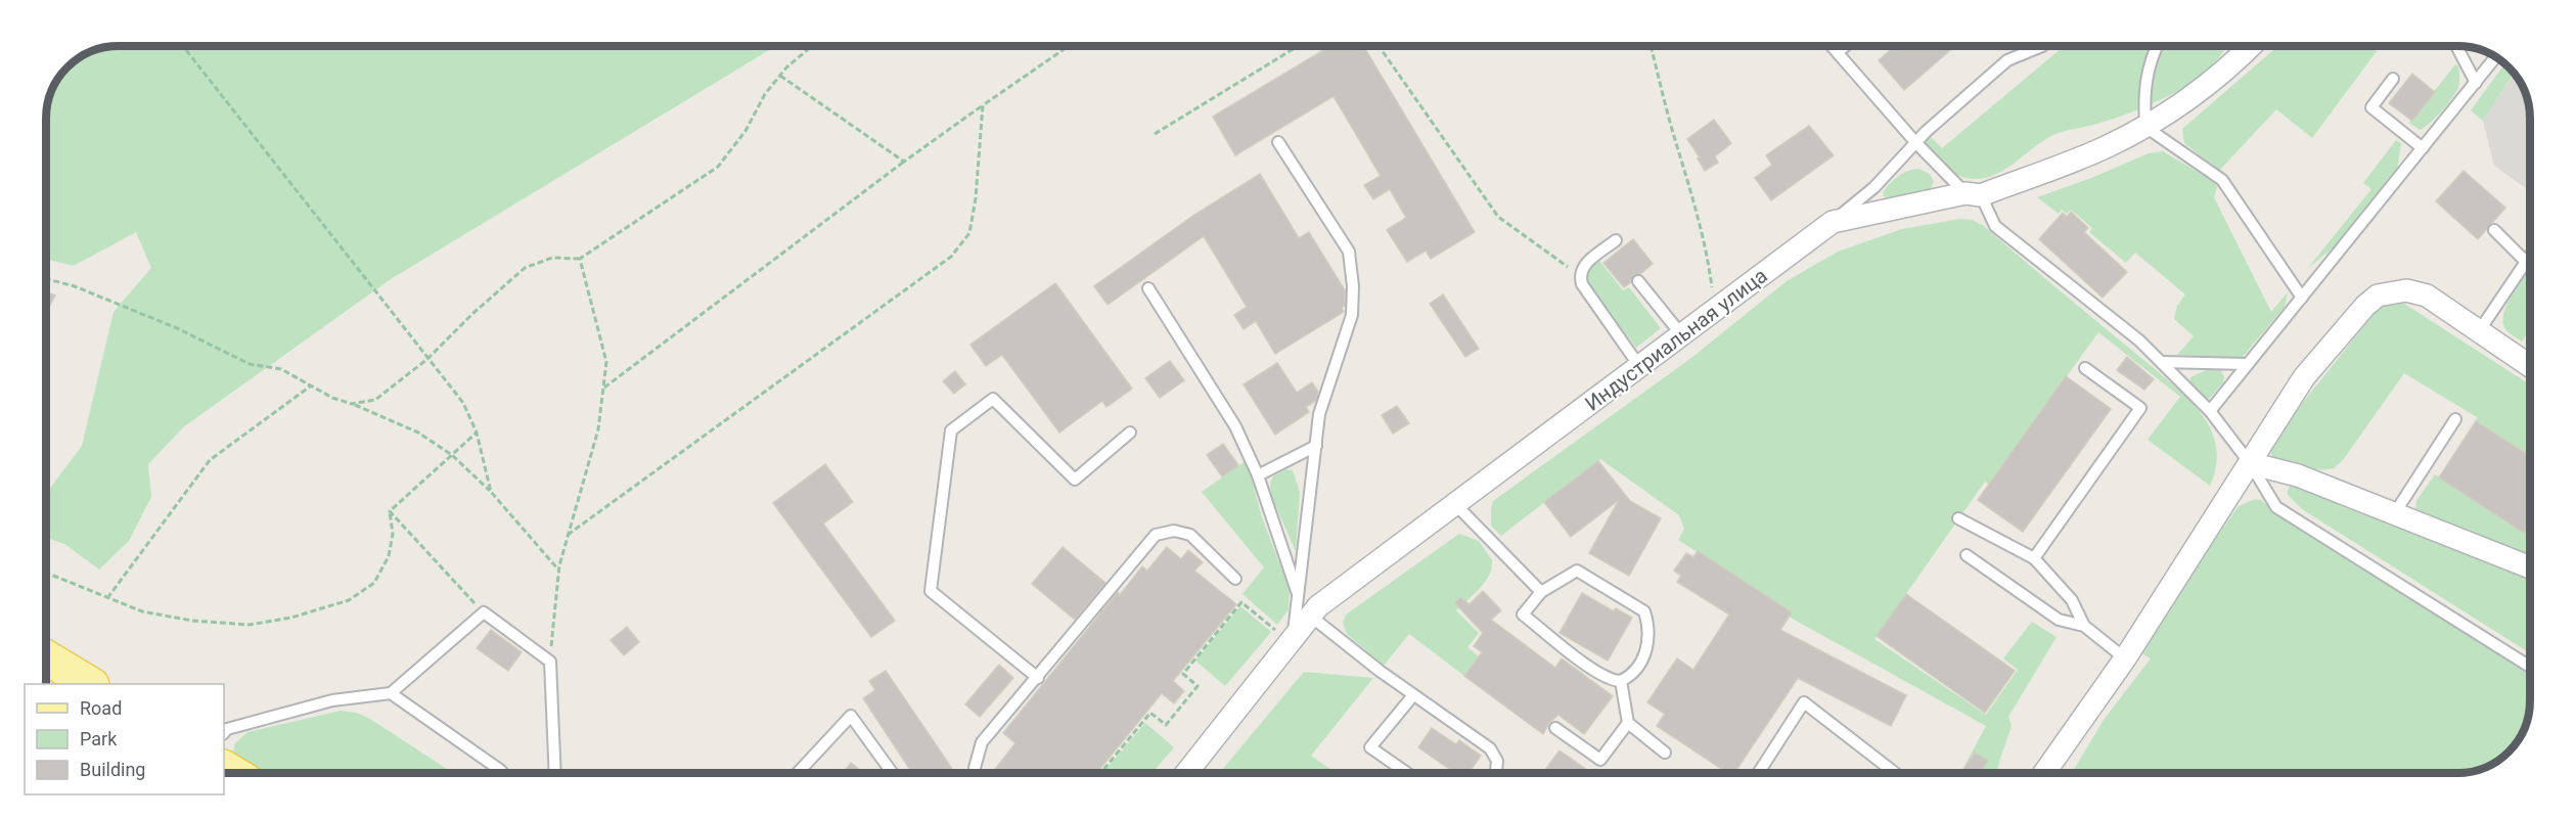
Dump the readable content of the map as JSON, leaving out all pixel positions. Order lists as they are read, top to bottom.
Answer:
{
  "streets": {
    "street": ["Индустриальная улица"]
  },
  "legend": ["Road", "Park", "Building"]
}
